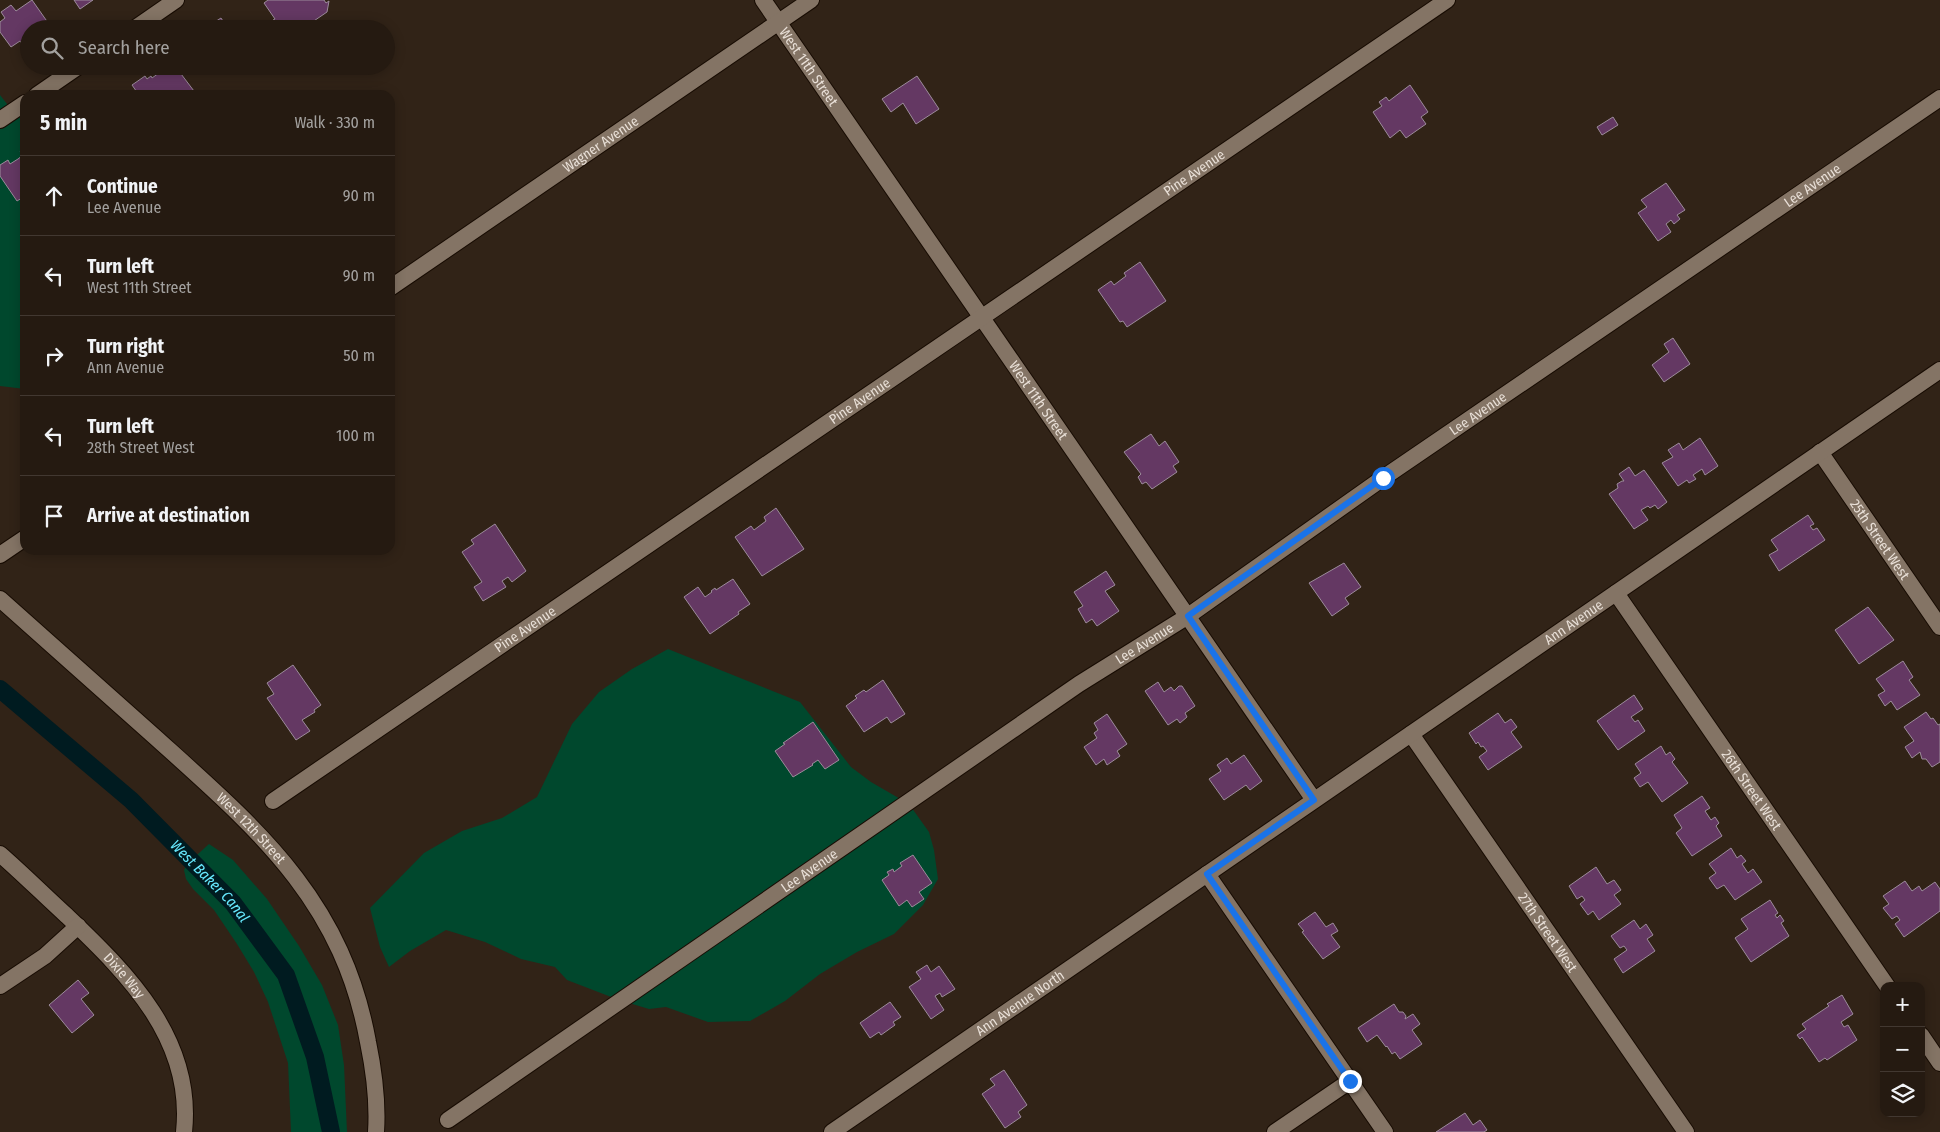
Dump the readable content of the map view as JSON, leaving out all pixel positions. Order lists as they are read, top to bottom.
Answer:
{
  "streets": {
    "street": [
      "West 11th Street",
      "Wagner Avenue",
      "Pine Avenue",
      "Lee Avenue",
      "25th Street West",
      "Ann Avenue",
      "26th Street West",
      "West 12th Street",
      "27th Street West",
      "Dixie Way",
      "Ann Avenue North"
    ]
  },
  "crossings": [
    ["West 11th Street", "Wagner Avenue"],
    ["West 11th Street", "Pine Avenue"],
    ["West 11th Street", "Lee Avenue"],
    ["West 11th Street", "Ann Avenue"],
    ["25th Street West", "Ann Avenue"],
    ["Ann Avenue", "26th Street West"],
    ["Ann Avenue", "27th Street West"],
    ["Ann Avenue", "Ann Avenue North"]
  ],
  "water": ["West Baker Canal"],
  "page": {
    "search": "Search here",
    "heading": ["5 min", "Walk · 330 m"],
    "list": [
      ["Continue", "Lee Avenue", "90 m"],
      ["Turn left", "West 11th Street", "90 m"],
      ["Turn right", "Ann Avenue", "50 m"],
      ["Turn left", "28th Street West", "100 m"],
      "Arrive at destination"
    ],
    "map_buttons": ["+", "−"]
  }
}
